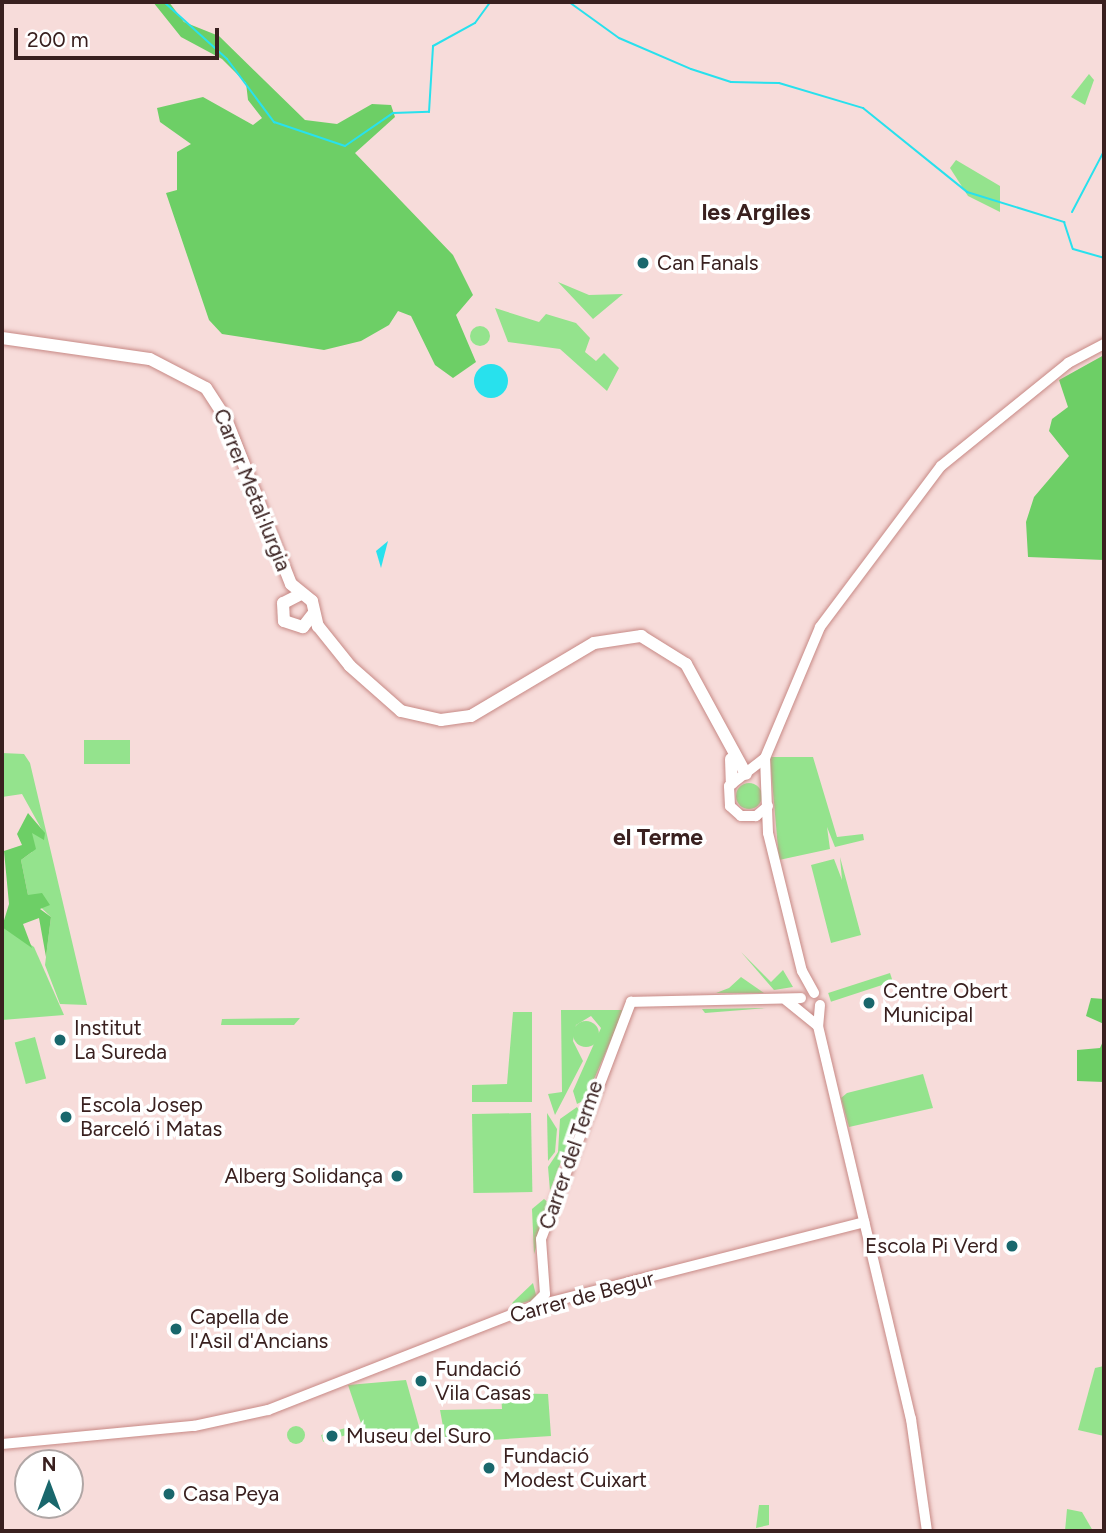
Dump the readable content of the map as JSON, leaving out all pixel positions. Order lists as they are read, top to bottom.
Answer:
{
  "streets": {
    "main road": ["Carrer Metal·lurgia"],
    "street": ["Carrer del Terme", "Carrer de Begur"]
  },
  "crossings": [
    ["Carrer del Terme", "Carrer de Begur"]
  ],
  "districts": ["les Argiles", "el Terme"],
  "places": [
    "Can Fanals",
    "Centre Obert Municipal",
    "Institut La Sureda",
    "Escola Josep Barceló i Matas",
    "Alberg Solidança",
    "Escola Pi Verd",
    "Capella de l'Asil d'Ancians",
    "Fundació Vila Casas",
    "Museu del Suro",
    "Fundació Modest Cuixart",
    "Casa Peya"
  ],
  "scale_bar": "200 m",
  "north": "top"
}
